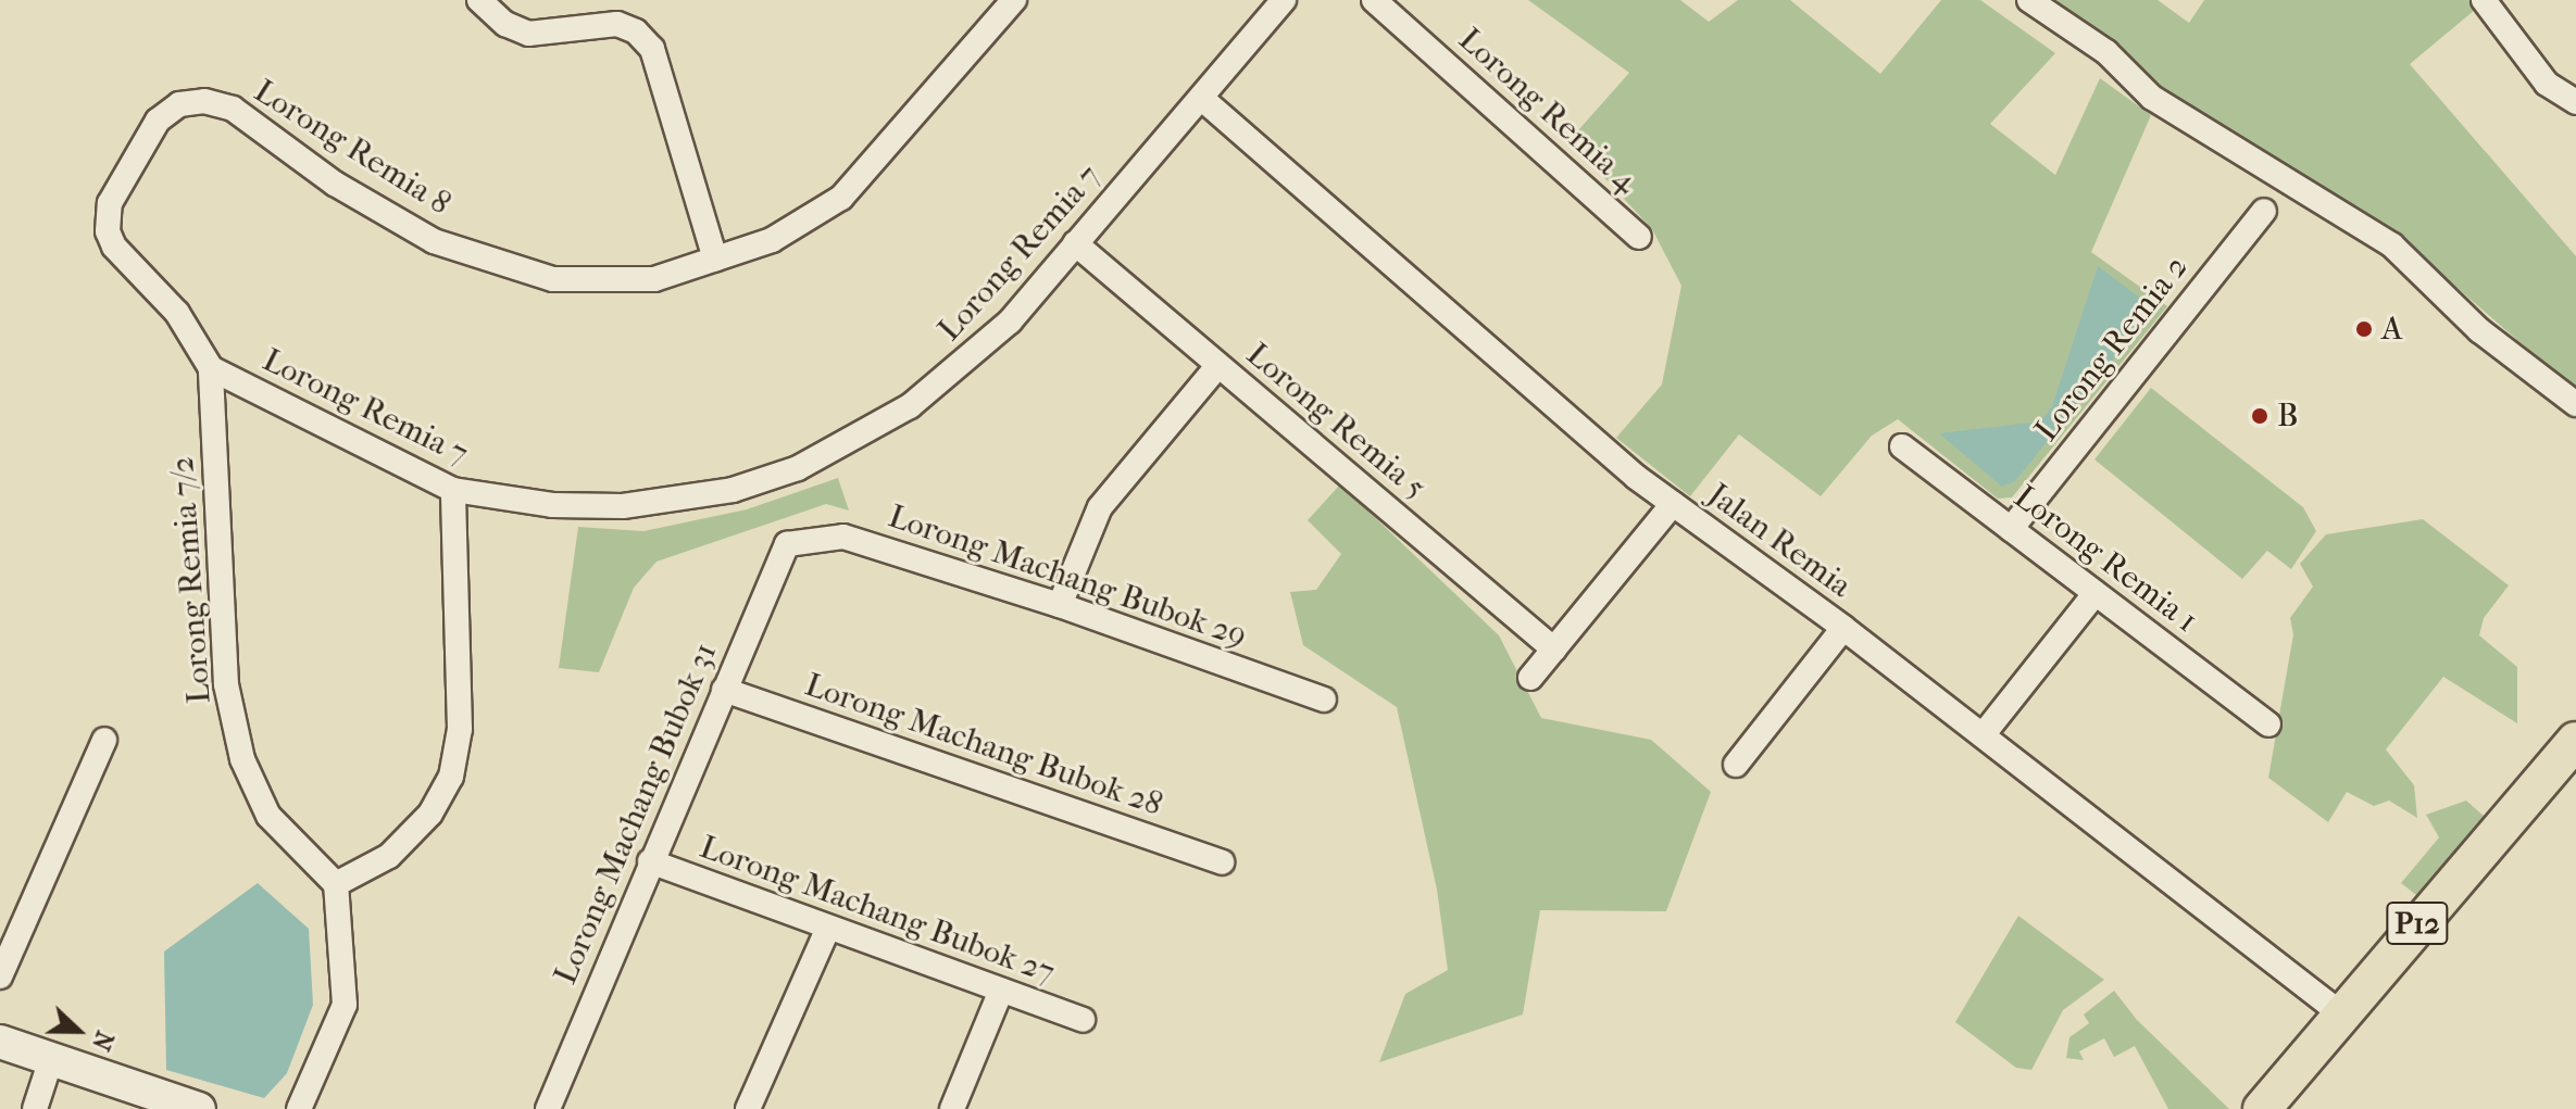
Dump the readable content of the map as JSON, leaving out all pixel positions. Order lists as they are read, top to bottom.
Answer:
{
  "streets": {
    "main road": ["P12"],
    "street": [
      "Lorong Remia 4",
      "Lorong Remia 8",
      "Lorong Remia 7",
      "Lorong Remia 2",
      "Lorong Remia 5",
      "Jalan Remia",
      "Lorong Remia 1",
      "Lorong Machang Bubok 29",
      "Lorong Remia 7/2",
      "Lorong Machang Bubok 28",
      "Lorong Machang Bubok 31",
      "Lorong Machang Bubok 27"
    ]
  },
  "crossings": [
    ["Lorong Remia 8", "Lorong Remia 7"],
    ["Lorong Remia 8", "Lorong Remia 7/2"],
    ["Lorong Remia 7", "Lorong Remia 5"],
    ["Lorong Remia 7", "Jalan Remia"],
    ["Lorong Remia 7", "Lorong Remia 7/2"],
    ["Lorong Remia 2", "Lorong Remia 1"],
    ["Jalan Remia", "P12"],
    ["Lorong Machang Bubok 29", "Lorong Machang Bubok 31"],
    ["Lorong Machang Bubok 28", "Lorong Machang Bubok 31"],
    ["Lorong Machang Bubok 31", "Lorong Machang Bubok 27"]
  ],
  "places": ["A", "B"],
  "north": "right"
}
